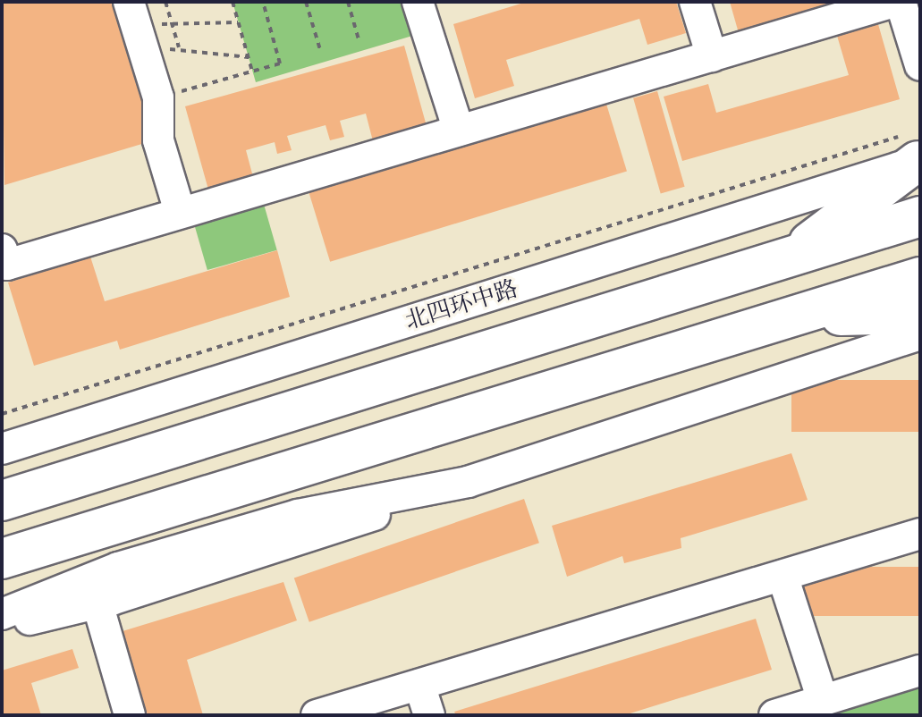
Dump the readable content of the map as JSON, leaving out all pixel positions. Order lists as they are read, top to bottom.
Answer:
{
  "streets": {
    "street": ["北四环中路"]
  }
}
